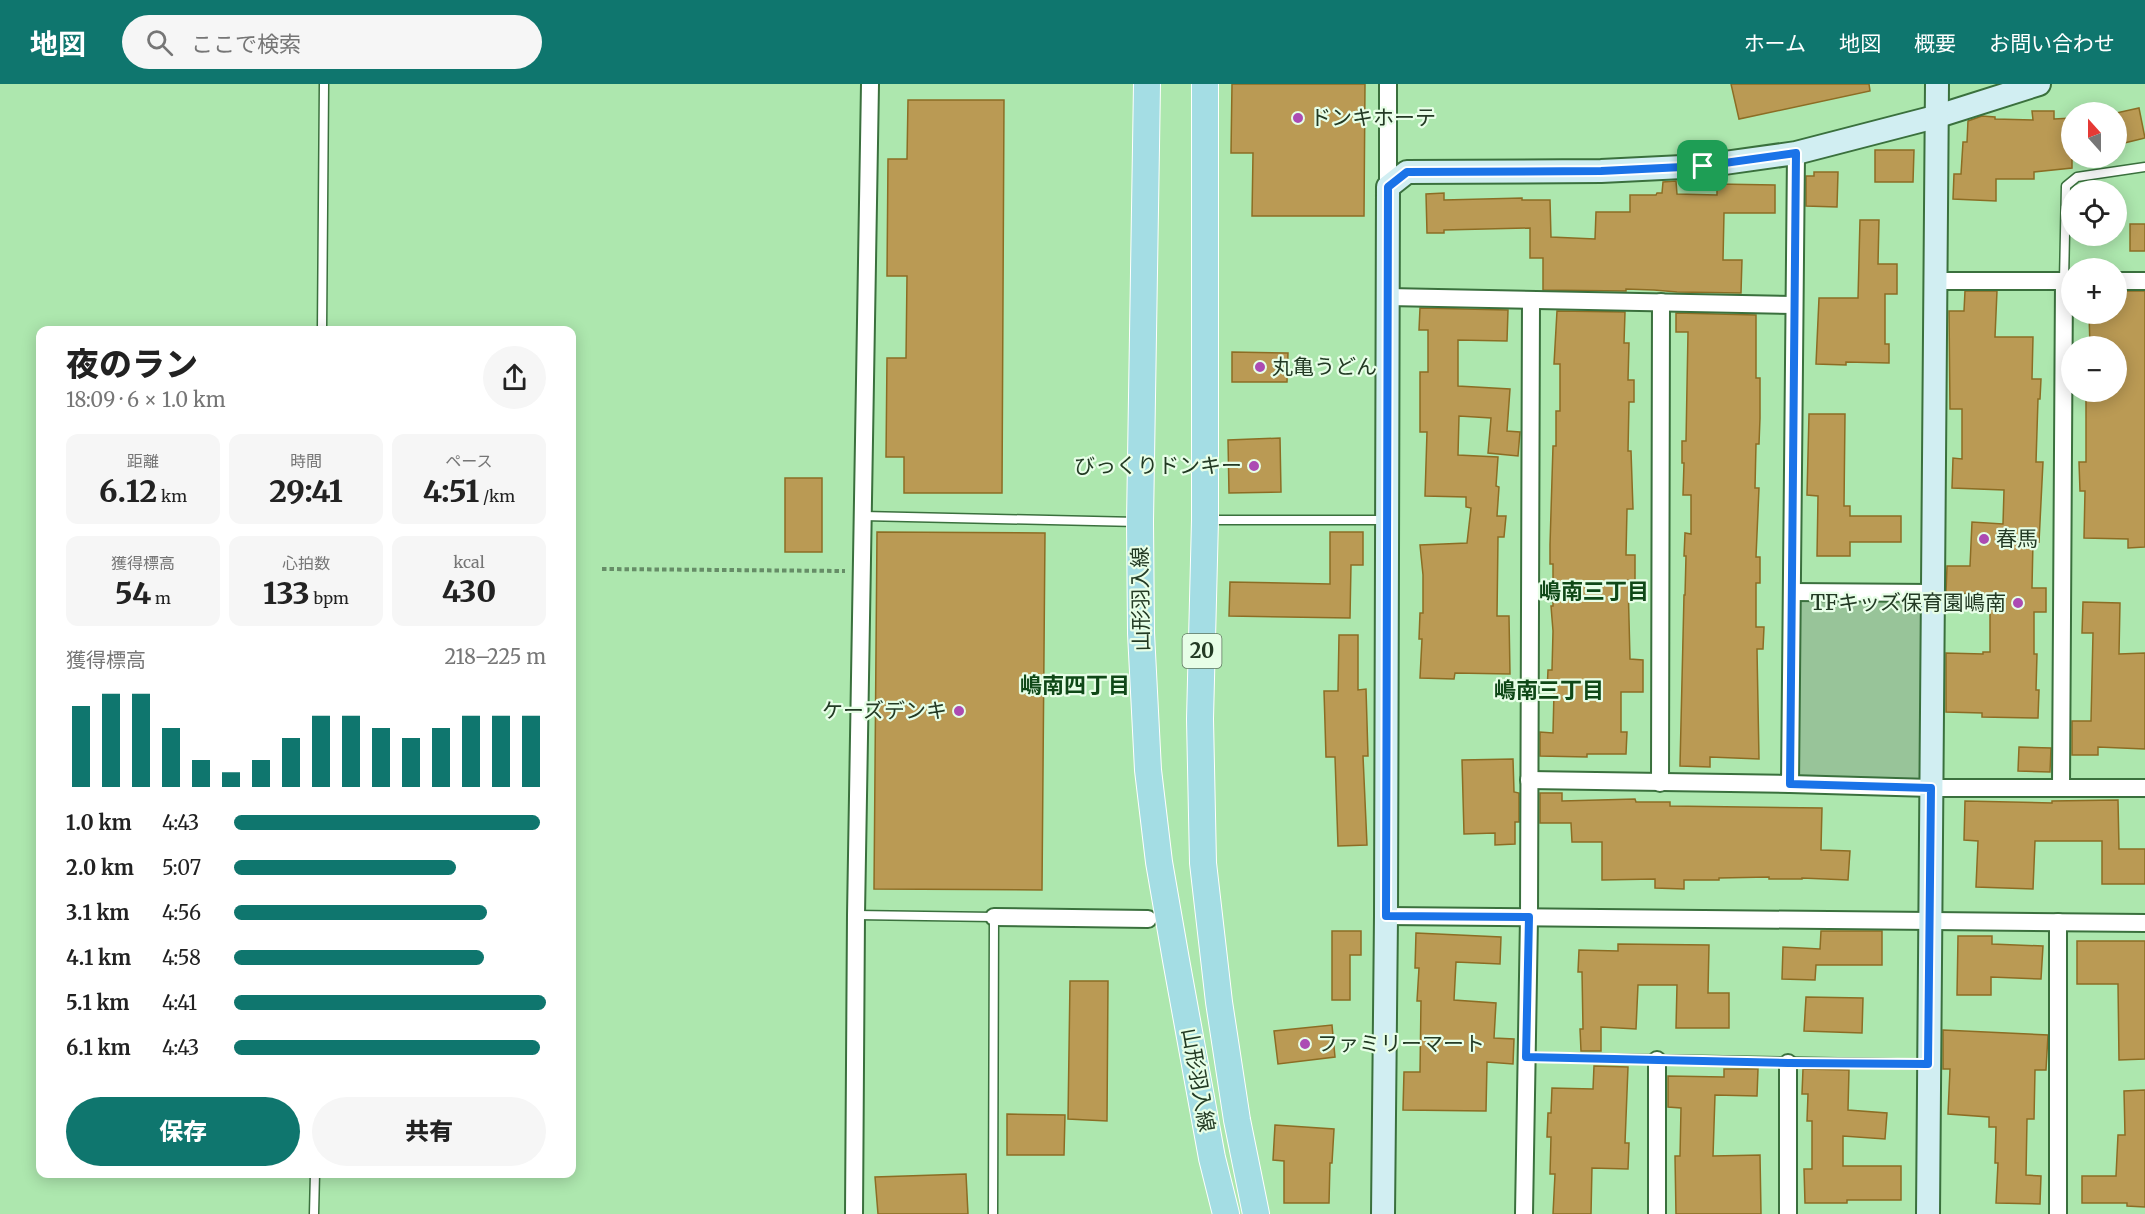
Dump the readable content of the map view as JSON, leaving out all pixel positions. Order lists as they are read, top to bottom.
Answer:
{
  "streets": {
    "main road": ["山形羽入線", "20"]
  },
  "districts": ["嶋南三丁目", "嶋南四丁目", "嶋南三丁目"],
  "places": [
    "ドンキホーテ",
    "丸亀うどん",
    "びっくりドンキー",
    "春馬",
    "TFキッズ保育園嶋南",
    "ケーズデンキ",
    "ファミリーマート"
  ],
  "north": "top",
  "page": {
    "header": "地図",
    "search": "ここで検索",
    "nav": [
      "ホーム",
      "地図",
      "概要",
      "お問い合わせ"
    ],
    "map_buttons": ["+", "−"],
    "heading": ["夜のラン", "18:09 · 6 × 1.0 km"],
    "stats": [
      ["距離", "6.12 km"],
      ["時間", "29:41"],
      ["ペース", "4:51 /km"],
      ["獲得標高", "54 m"],
      ["心拍数", "133 bpm"],
      ["kcal", "430"]
    ],
    "chart": ["獲得標高", "218–225 m"],
    "list": [
      {
        "name": "1.0 km",
        "note": "4:43"
      },
      {
        "name": "2.0 km",
        "note": "5:07"
      },
      {
        "name": "3.1 km",
        "note": "4:56"
      },
      {
        "name": "4.1 km",
        "note": "4:58"
      },
      {
        "name": "5.1 km",
        "note": "4:41"
      },
      {
        "name": "6.1 km",
        "note": "4:43"
      }
    ],
    "buttons": ["保存", "共有"]
  }
}
